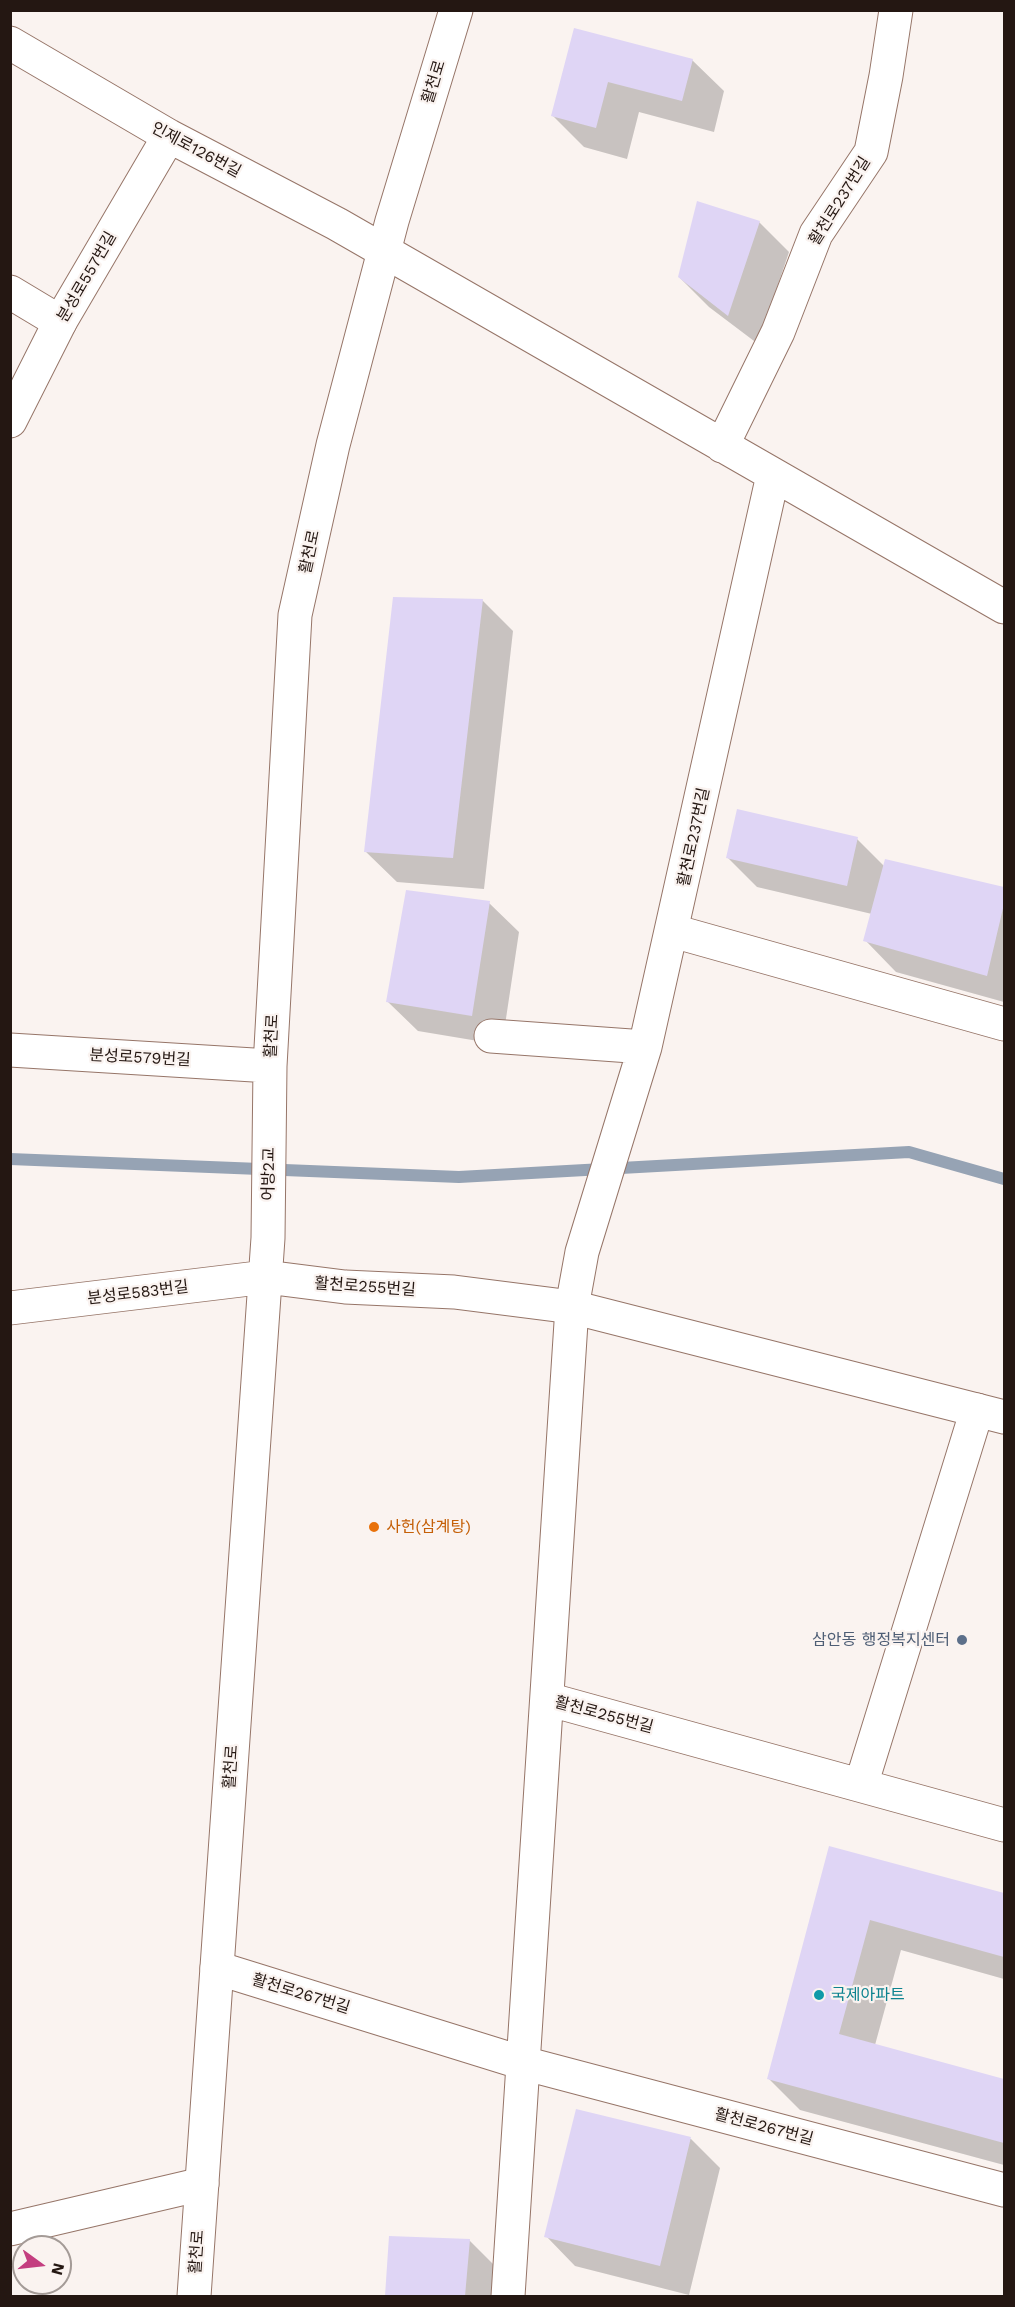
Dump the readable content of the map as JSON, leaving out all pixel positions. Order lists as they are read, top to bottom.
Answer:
{
  "streets": {
    "street": [
      "활천로",
      "인제로126번길",
      "활천로237번길",
      "분성로557번길",
      "분성로579번길",
      "어방2교",
      "활천로255번길",
      "분성로583번길",
      "활천로267번길"
    ]
  },
  "crossings": [
    ["활천로", "인제로126번길"],
    ["활천로", "분성로579번길"],
    ["활천로", "어방2교"],
    ["활천로", "활천로255번길"],
    ["활천로", "분성로583번길"],
    ["활천로", "활천로267번길"],
    ["인제로126번길", "분성로557번길"],
    ["활천로237번길", "활천로255번길"],
    ["활천로255번길", "분성로583번길"]
  ],
  "places": ["사헌(삼계탕)", "삼안동 행정복지센터", "국제아파트"],
  "north": "right"
}
